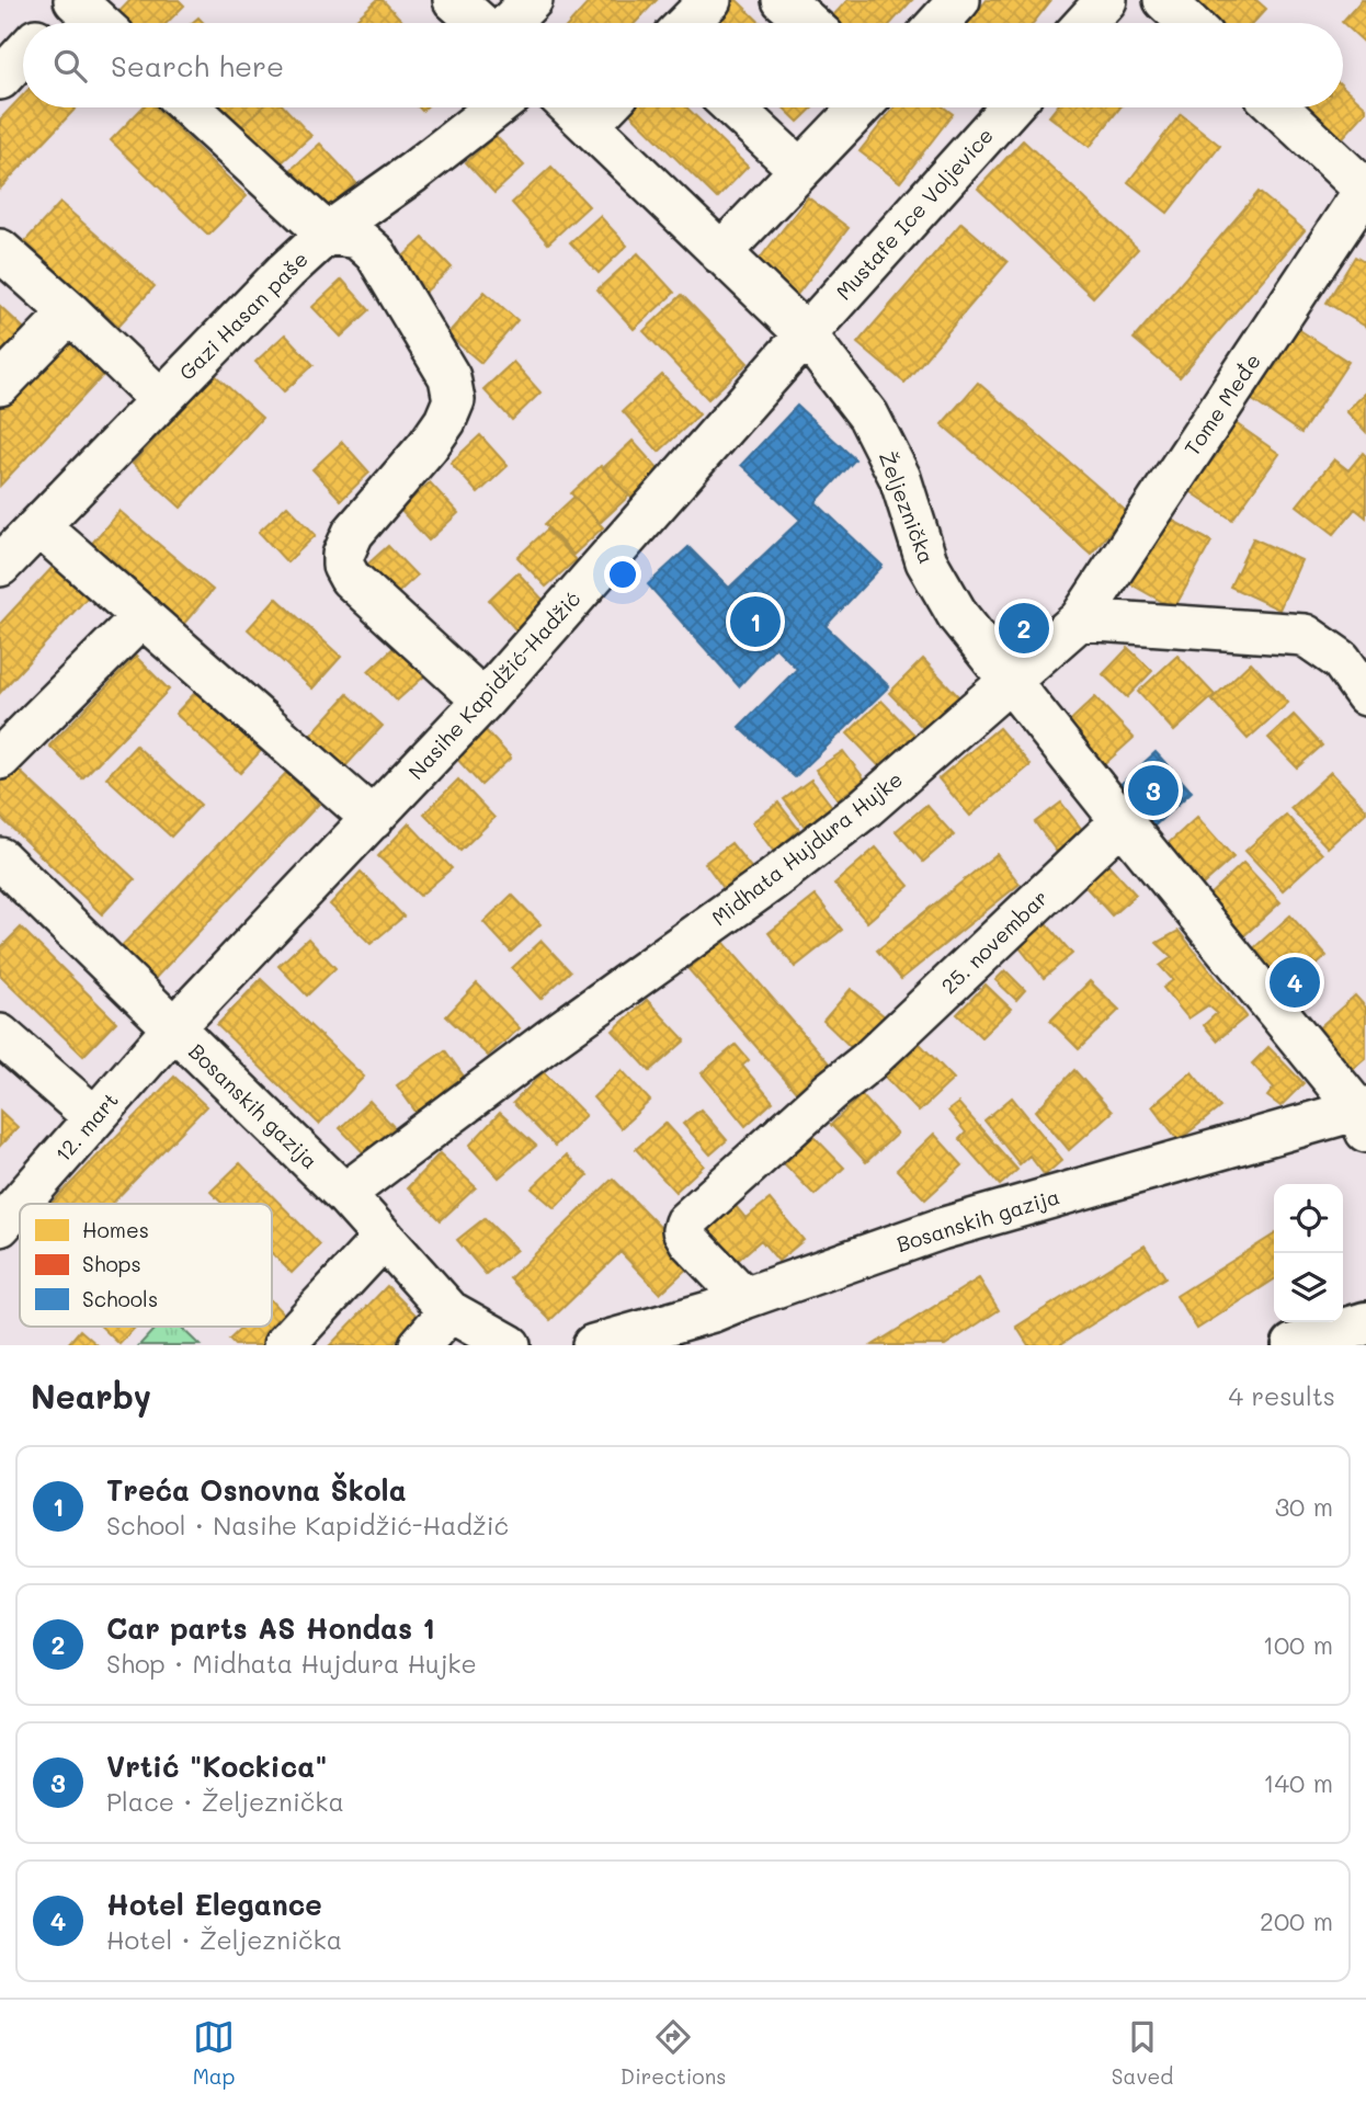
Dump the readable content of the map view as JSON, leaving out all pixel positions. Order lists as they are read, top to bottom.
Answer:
{
  "streets": {
    "street": [
      "Mustafe Ice Voljevice",
      "Gazi Hasan paše",
      "Tome Međe",
      "Željeznička",
      "Nasihe Kapidžić-Hadžić",
      "Midhata Hujdura Hujke",
      "25. novembar",
      "Bosanskih gazija",
      "12. mart"
    ]
  },
  "crossings": [
    ["Mustafe Ice Voljevice", "Željeznička"],
    ["Mustafe Ice Voljevice", "Nasihe Kapidžić-Hadžić"],
    ["Tome Međe", "Midhata Hujdura Hujke"],
    ["Željeznička", "Nasihe Kapidžić-Hadžić"],
    ["Željeznička", "Midhata Hujdura Hujke"],
    ["Željeznička", "25. novembar"],
    ["Željeznička", "Bosanskih gazija"],
    ["Nasihe Kapidžić-Hadžić", "Bosanskih gazija"],
    ["Nasihe Kapidžić-Hadžić", "12. mart"],
    ["Midhata Hujdura Hujke", "Bosanskih gazija"],
    ["25. novembar", "Bosanskih gazija"],
    ["Bosanskih gazija", "12. mart"]
  ],
  "legend": ["Homes", "Shops", "Schools"],
  "page": {
    "search": "Search here",
    "pins": [
      "1",
      "2",
      "3",
      "4"
    ],
    "heading": ["Nearby", "4 results"],
    "list": [
      {
        "mark": "1",
        "name": "Treća Osnovna Škola",
        "note": "School · Nasihe Kapidžić-Hadžić",
        "value": "30 m"
      },
      {
        "mark": "2",
        "name": "Car parts AS Hondas 1",
        "note": "Shop · Midhata Hujdura Hujke",
        "value": "100 m"
      },
      {
        "mark": "3",
        "name": "Vrtić \"Kockica\"",
        "note": "Place · Željeznička",
        "value": "140 m"
      },
      {
        "mark": "4",
        "name": "Hotel Elegance",
        "note": "Hotel · Željeznička",
        "value": "200 m"
      }
    ],
    "nav": ["Map", "Directions", "Saved"]
  }
}
